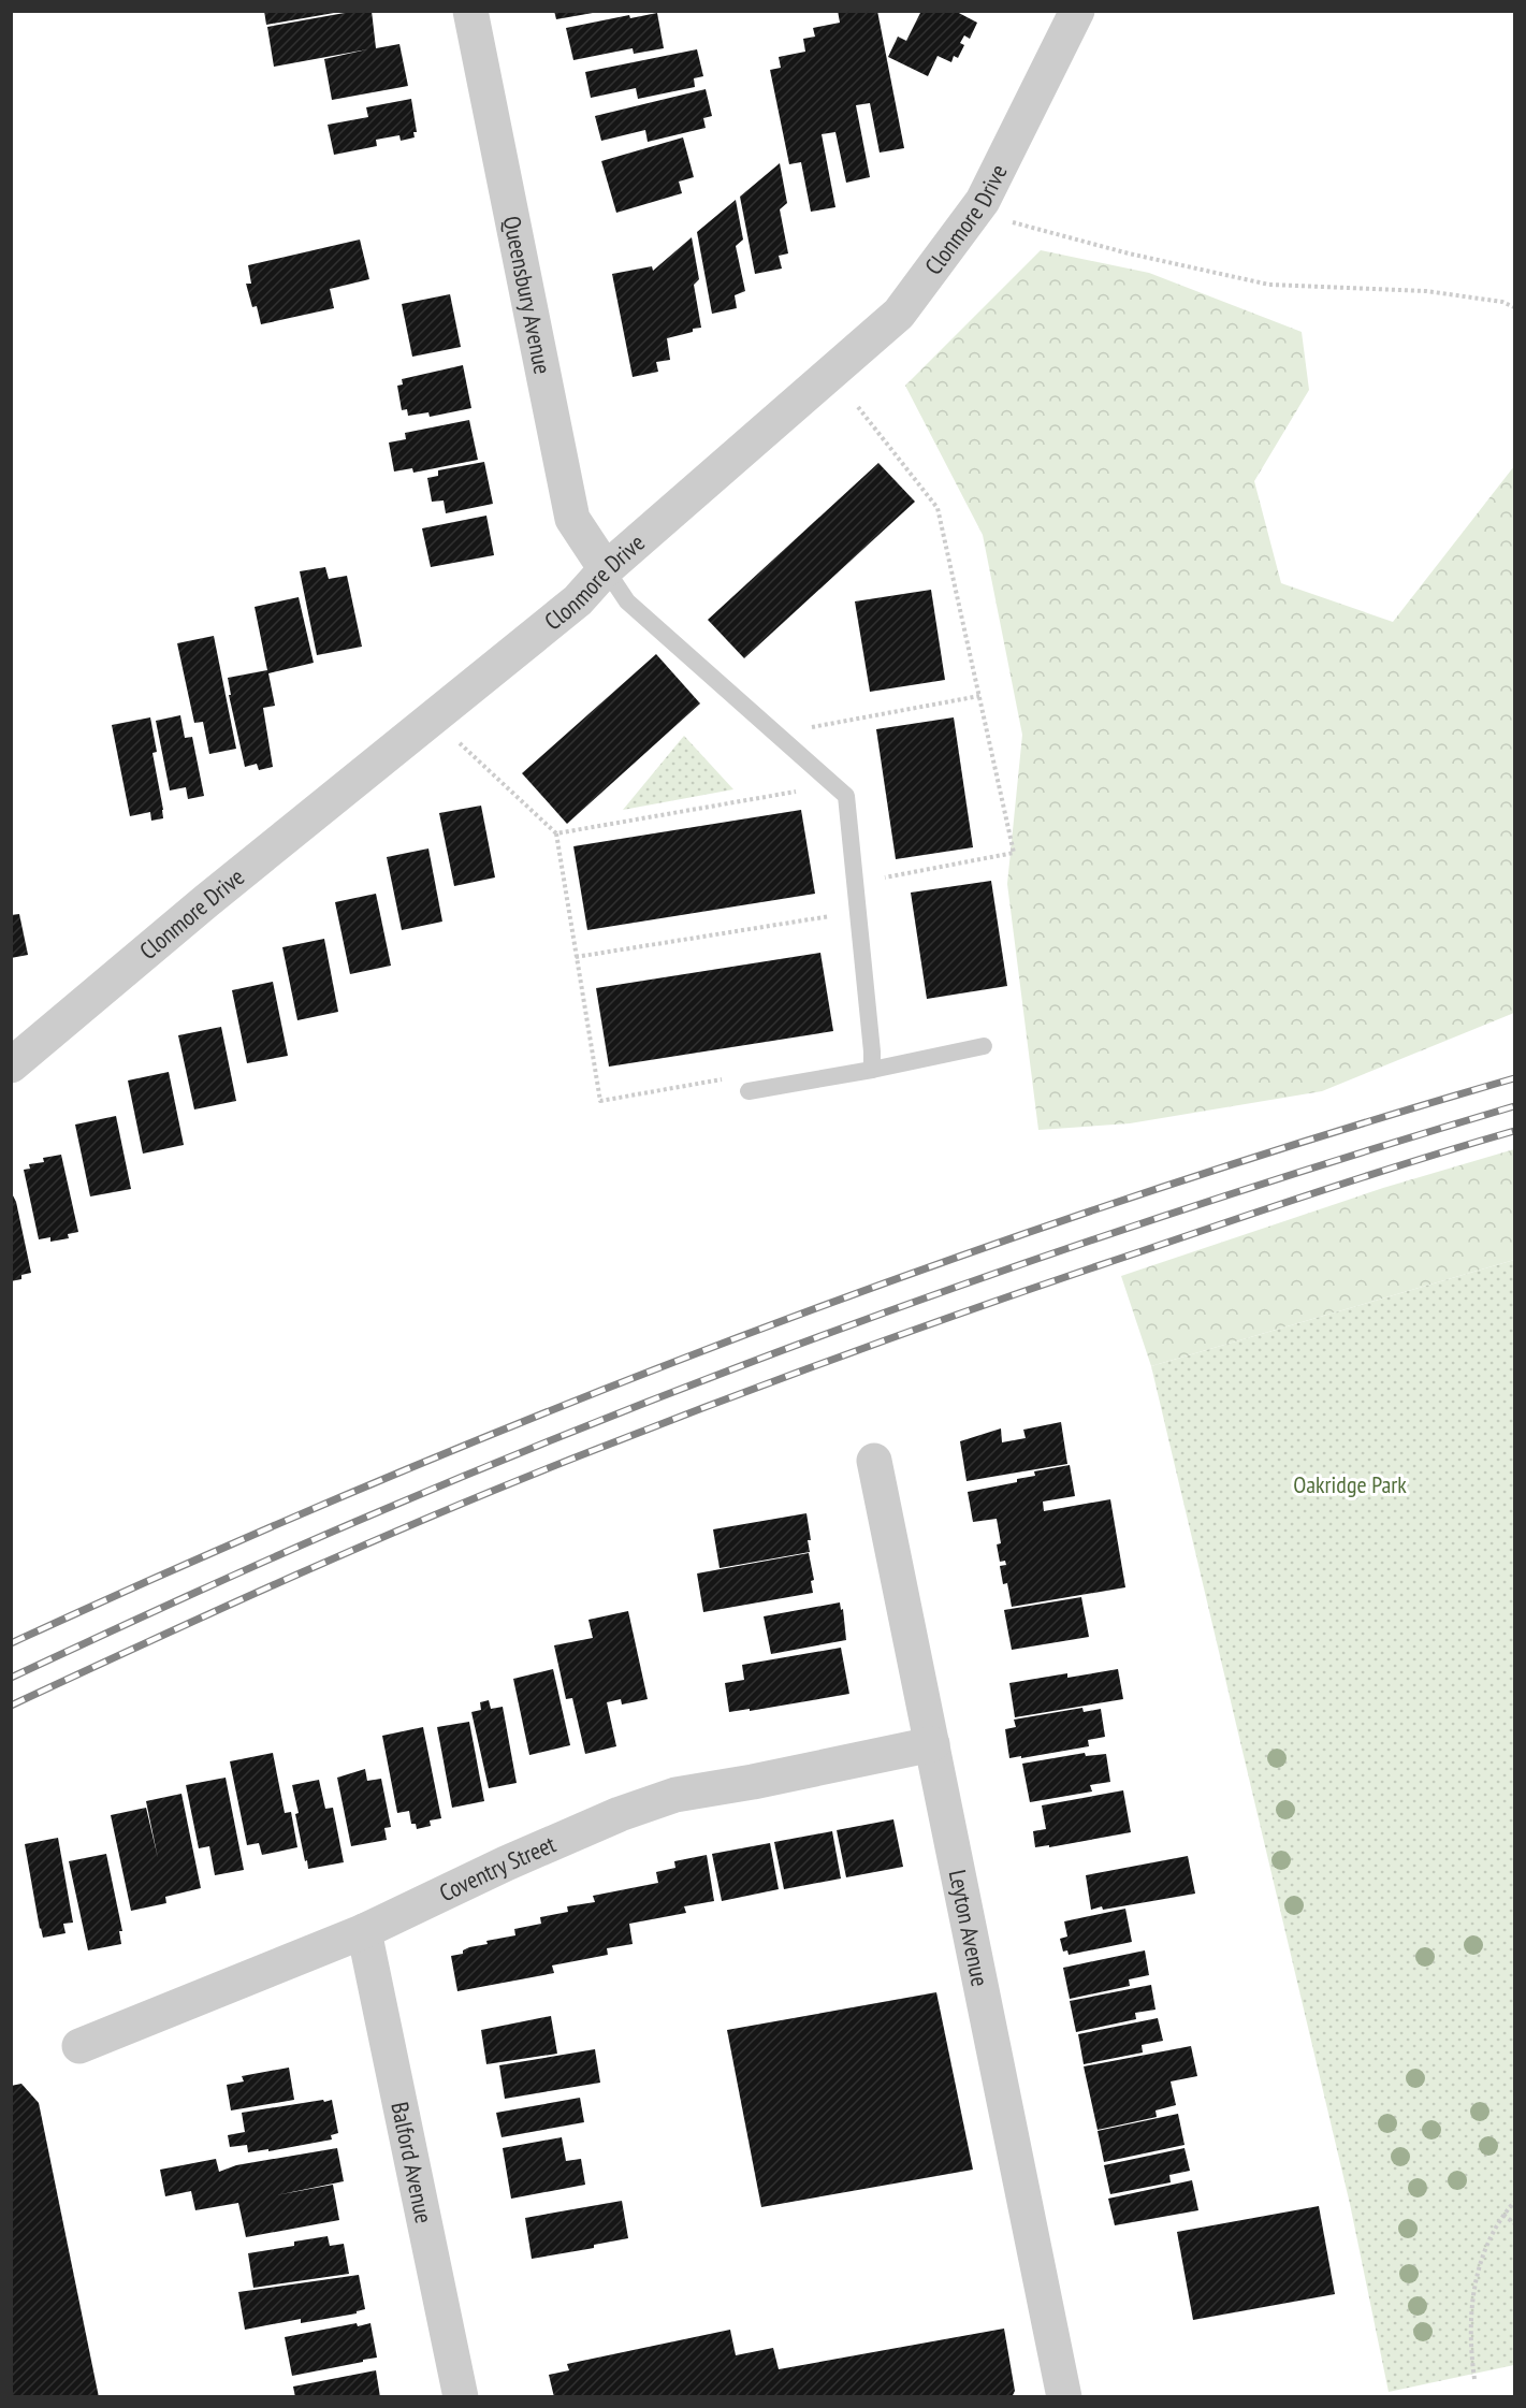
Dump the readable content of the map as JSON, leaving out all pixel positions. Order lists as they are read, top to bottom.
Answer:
{
  "streets": {
    "street": [
      "Clonmore Drive",
      "Queensbury Avenue",
      "Coventry Street",
      "Leyton Avenue",
      "Balford Avenue"
    ]
  },
  "crossings": [
    ["Clonmore Drive", "Queensbury Avenue"],
    ["Coventry Street", "Leyton Avenue"],
    ["Coventry Street", "Balford Avenue"]
  ],
  "parks": ["Oakridge Park"]
}
